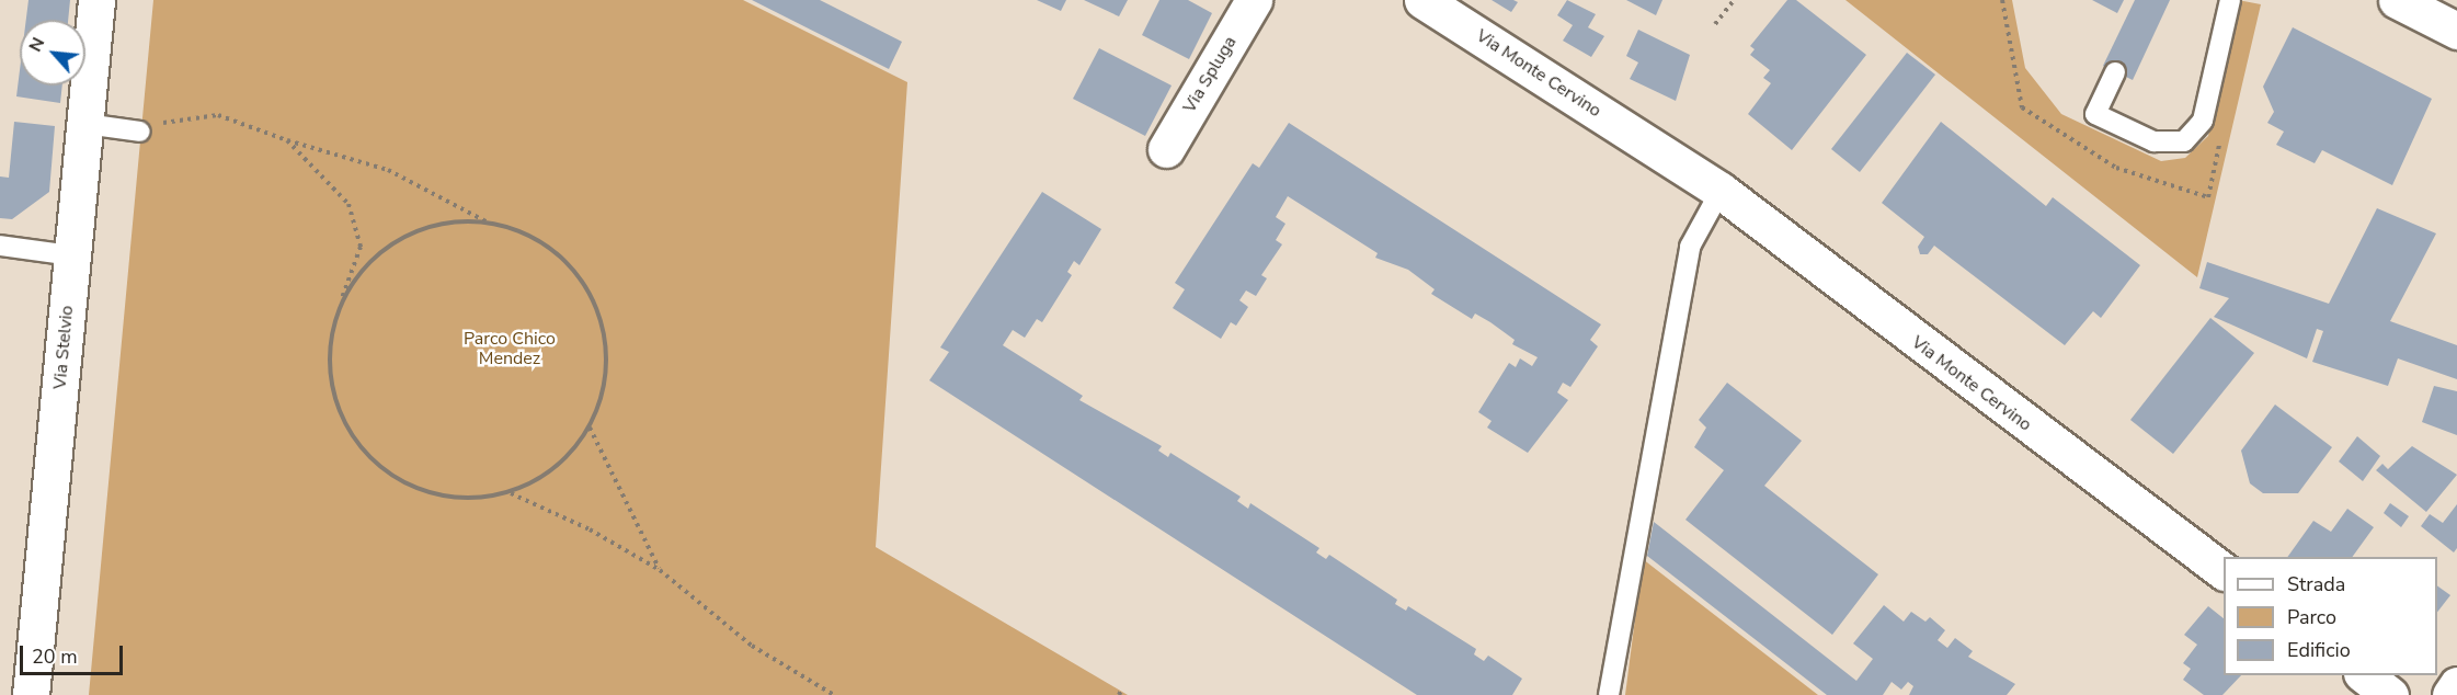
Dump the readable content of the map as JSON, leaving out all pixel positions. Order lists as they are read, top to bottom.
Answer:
{
  "streets": {
    "street": ["Via Monte Cervino", "Via Spluga", "Via Stelvio"]
  },
  "parks": ["Parco Chico Mendez"],
  "legend": ["Strada", "Parco", "Edificio"],
  "scale_bar": "20 m",
  "north": "top left"
}
